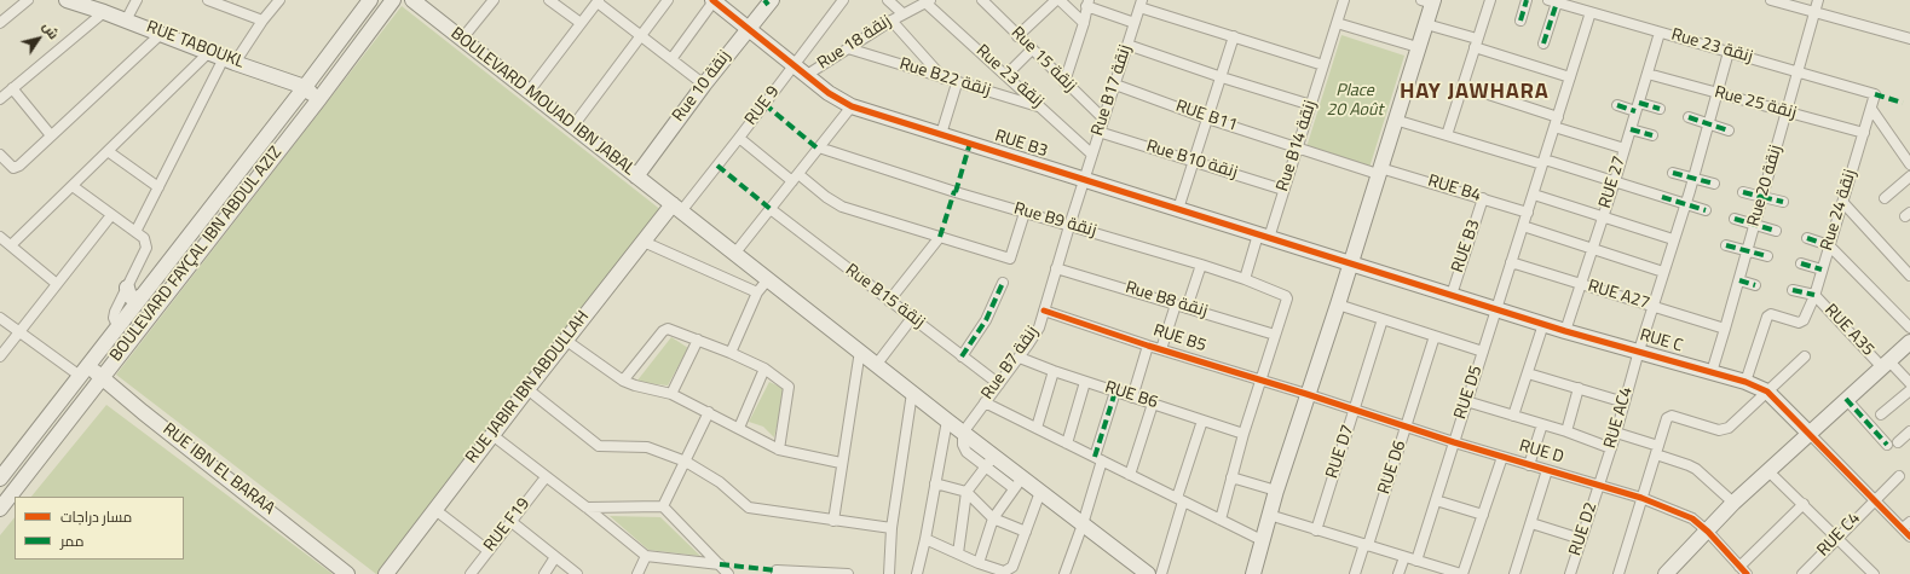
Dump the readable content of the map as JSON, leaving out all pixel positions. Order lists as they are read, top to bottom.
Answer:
{
  "streets": {
    "street": [
      "Rue 18 زنقة",
      "RUE TABOUKL",
      "Rue 23 زنقة",
      "Rue 15 زنقة",
      "Rue B22 زنقة",
      "Rue 10 زنقة",
      "Rue B17 زنقة",
      "BOULEVARD MOUAD IBN JABAL",
      "Rue 25 زنقة",
      "RUE 9",
      "RUE B11",
      "RUE B3",
      "Rue B14 زنقة",
      "Rue B10 زنقة",
      "RUE 27",
      "Rue 20 زنقة",
      "RUE B4",
      "Rue 24 زنقة",
      "Rue B9 زنقة",
      "BOULEVARD FAYÇAL IBN ABDUL AZIZ",
      "RUE A27",
      "Rue B15 زنقة",
      "Rue B8 زنقة",
      "RUE A35",
      "RUE B5",
      "RUE C",
      "Rue B7 زنقة",
      "RUE JABIR IBN ABDULLAH",
      "RUE D5",
      "RUE B6",
      "RUE AC4",
      "RUE D7",
      "RUE D",
      "RUE D6",
      "RUE IBN EL BARAA",
      "RUE F19",
      "RUE D2",
      "RUE C4"
    ]
  },
  "crossings": [
    ["Rue 18 زنقة", "Rue 23 زنقة"],
    ["Rue 18 زنقة", "Rue B22 زنقة"],
    ["Rue 18 زنقة", "RUE B3"],
    ["RUE TABOUKL", "BOULEVARD FAYÇAL IBN ABDUL AZIZ"],
    ["Rue 23 زنقة", "Rue B22 زنقة"],
    ["Rue 23 زنقة", "Rue B17 زنقة"],
    ["Rue 23 زنقة", "RUE 27"],
    ["Rue 23 زنقة", "Rue 20 زنقة"],
    ["Rue 23 زنقة", "Rue 24 زنقة"],
    ["Rue 23 زنقة", "RUE D5"],
    ["Rue 23 زنقة", "RUE AC4"],
    ["Rue 15 زنقة", "Rue B17 زنقة"],
    ["Rue 10 زنقة", "BOULEVARD MOUAD IBN JABAL"],
    ["Rue 10 زنقة", "RUE B3"],
    ["Rue B17 زنقة", "RUE B11"],
    ["Rue B17 زنقة", "RUE B3"],
    ["Rue B17 زنقة", "Rue B10 زنقة"],
    ["Rue B17 زنقة", "Rue B7 زنقة"],
    ["BOULEVARD MOUAD IBN JABAL", "RUE 9"],
    ["BOULEVARD MOUAD IBN JABAL", "Rue B7 زنقة"],
    ["BOULEVARD MOUAD IBN JABAL", "RUE JABIR IBN ABDULLAH"],
    ["Rue 25 زنقة", "RUE 27"],
    ["Rue 25 زنقة", "Rue 20 زنقة"],
    ["Rue 25 زنقة", "Rue 24 زنقة"],
    ["Rue 25 زنقة", "RUE AC4"],
    ["RUE 9", "RUE B3"],
    ["RUE 9", "RUE JABIR IBN ABDULLAH"],
    ["RUE B11", "Rue B14 زنقة"],
    ["RUE B11", "RUE B4"],
    ["RUE B3", "Rue B14 زنقة"],
    ["RUE B3", "RUE B4"],
    ["RUE B3", "RUE C"],
    ["RUE B3", "Rue B7 زنقة"],
    ["Rue B14 زنقة", "Rue B10 زنقة"],
    ["Rue B14 زنقة", "Rue B9 زنقة"],
    ["RUE 27", "RUE A27"],
    ["RUE 27", "RUE C"],
    ["Rue 20 زنقة", "RUE A27"],
    ["Rue 20 زنقة", "RUE C"],
    ["RUE B4", "RUE D5"],
    ["Rue 24 زنقة", "RUE A35"],
    ["Rue 24 زنقة", "RUE C"],
    ["Rue B9 زنقة", "Rue B8 زنقة"],
    ["Rue B9 زنقة", "Rue B7 زنقة"],
    ["BOULEVARD FAYÇAL IBN ABDUL AZIZ", "RUE IBN EL BARAA"],
    ["RUE A27", "RUE D5"],
    ["RUE A27", "RUE AC4"],
    ["Rue B15 زنقة", "Rue B7 زنقة"],
    ["Rue B8 زنقة", "Rue B7 زنقة"],
    ["RUE B5", "Rue B7 زنقة"],
    ["RUE B5", "RUE D"],
    ["RUE C", "RUE D5"],
    ["RUE C", "RUE AC4"],
    ["RUE C", "RUE C4"],
    ["Rue B7 زنقة", "RUE B6"],
    ["RUE D5", "RUE D"],
    ["RUE AC4", "RUE D"],
    ["RUE AC4", "RUE D2"],
    ["RUE D7", "RUE D"],
    ["RUE D", "RUE D6"],
    ["RUE D", "RUE D2"]
  ],
  "districts": ["HAY JAWHARA"],
  "parks": ["Place 20 Août"],
  "legend": ["مسار دراجات", "ممر"],
  "north": "top right"
}
